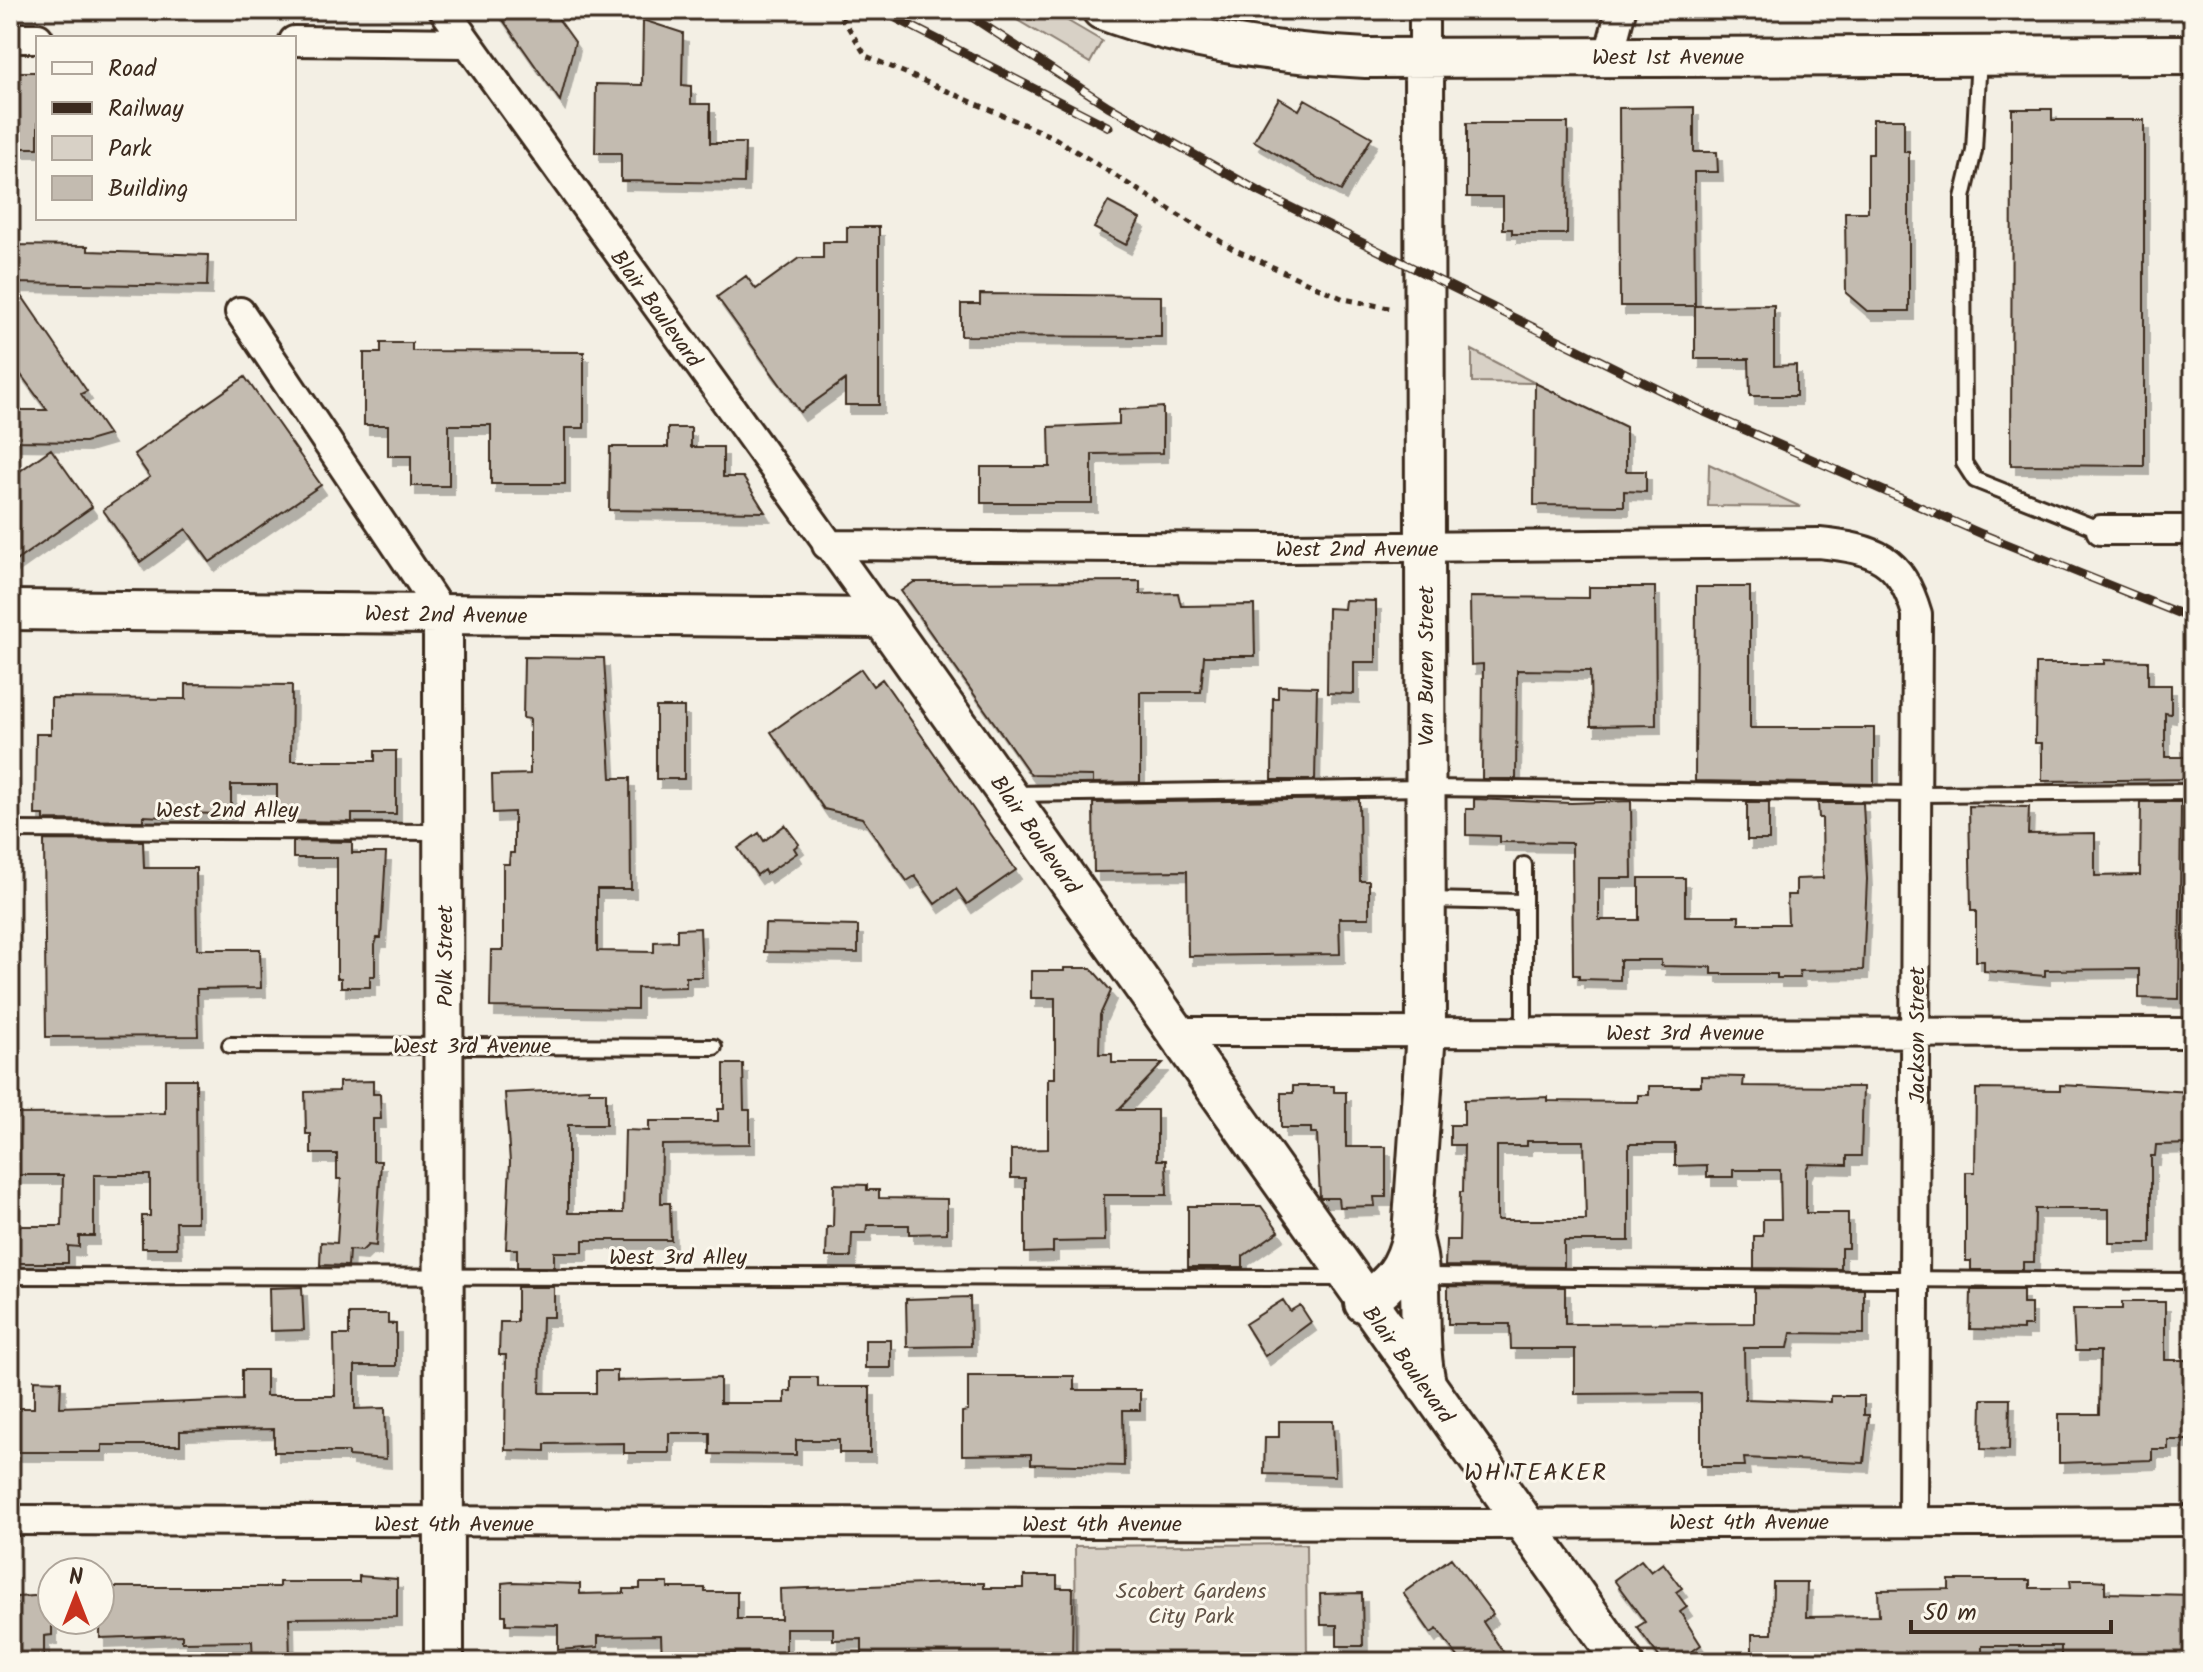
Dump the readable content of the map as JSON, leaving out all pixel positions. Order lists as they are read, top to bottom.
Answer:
{
  "streets": {
    "street": [
      "West 1st Avenue",
      "Blair Boulevard",
      "West 2nd Avenue",
      "Van Buren Street",
      "Polk Street",
      "West 3rd Avenue",
      "Jackson Street",
      "West 4th Avenue"
    ],
    "lane": ["West 2nd Alley", "West 3rd Alley"]
  },
  "crossings": [
    ["West 1st Avenue", "Van Buren Street"],
    ["Blair Boulevard", "West 2nd Avenue"],
    ["Blair Boulevard", "Van Buren Street"],
    ["Blair Boulevard", "West 3rd Avenue"],
    ["Blair Boulevard", "West 3rd Alley"],
    ["Blair Boulevard", "West 4th Avenue"],
    ["West 2nd Avenue", "Van Buren Street"],
    ["West 2nd Avenue", "Polk Street"],
    ["West 2nd Avenue", "Jackson Street"],
    ["Van Buren Street", "West 3rd Avenue"],
    ["Van Buren Street", "West 3rd Alley"],
    ["West 2nd Alley", "Polk Street"],
    ["Polk Street", "West 3rd Avenue"],
    ["Polk Street", "West 3rd Alley"],
    ["Polk Street", "West 4th Avenue"],
    ["West 3rd Avenue", "Jackson Street"],
    ["Jackson Street", "West 4th Avenue"]
  ],
  "districts": ["WHITEAKER"],
  "parks": ["Scobert Gardens City Park"],
  "legend": [
    "Road",
    "Railway",
    "Park",
    "Building"
  ],
  "scale_bar": "50 m",
  "north": "top"
}
